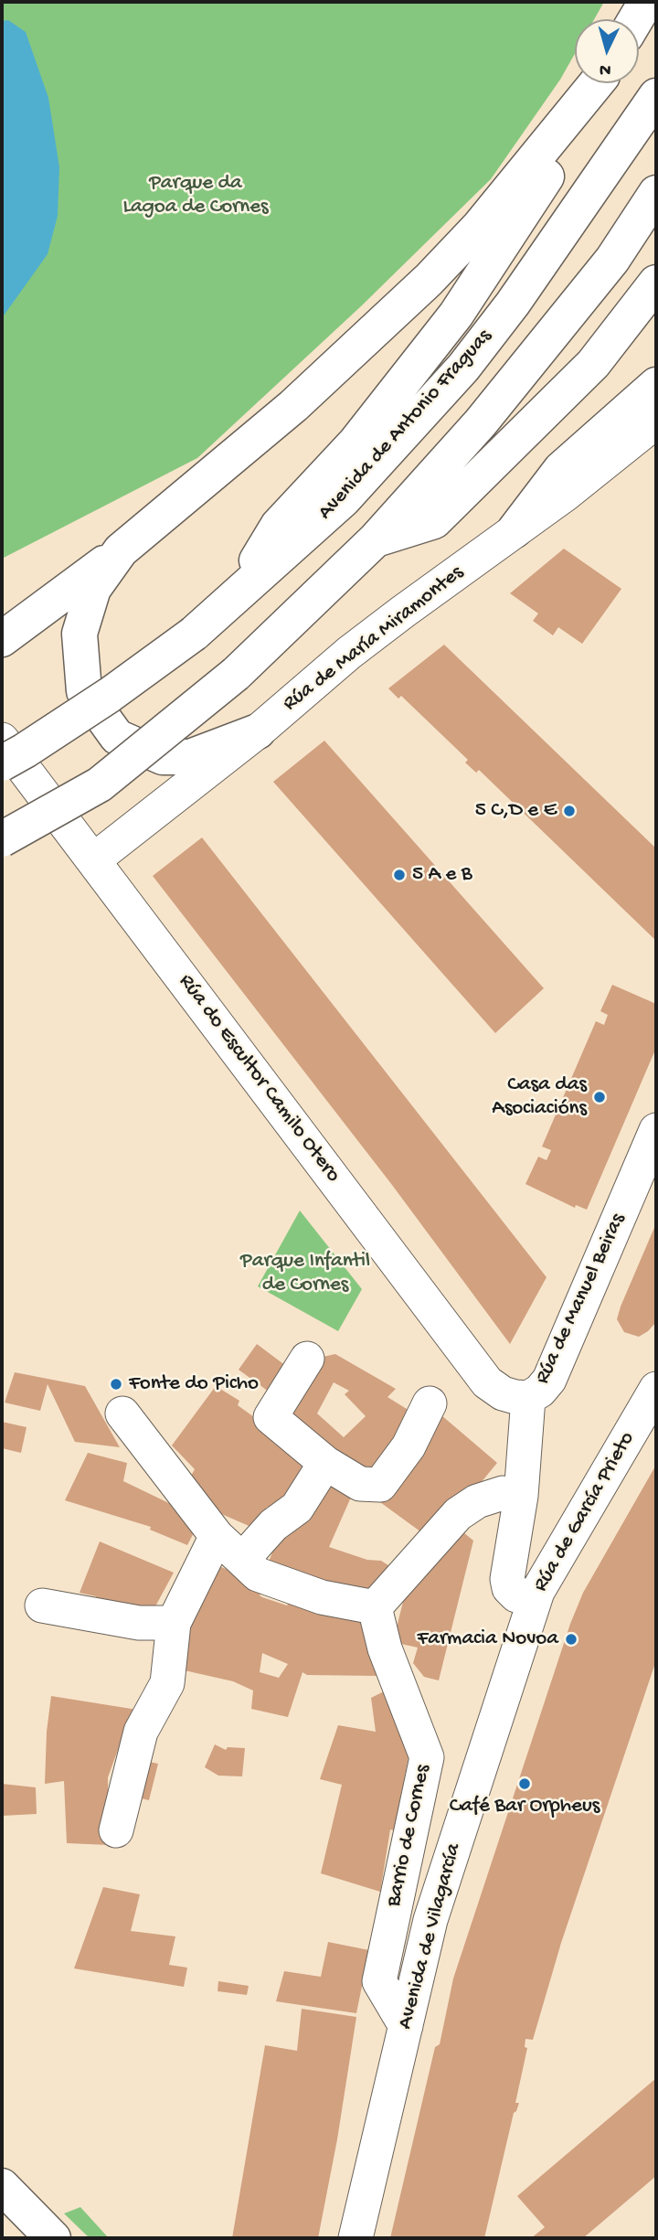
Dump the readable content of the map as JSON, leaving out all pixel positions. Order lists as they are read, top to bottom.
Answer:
{
  "streets": {
    "main road": ["Avenida de Antonio Fraguas"],
    "street": [
      "Rúa de María Miramontes",
      "Rúa do Escultor Camilo Otero",
      "Rúa de Manuel Beiras",
      "Rúa de García Prieto",
      "Barrio de Cornes",
      "Avenida de Vilagarcía"
    ]
  },
  "crossings": [
    ["Rúa de María Miramontes", "Rúa do Escultor Camilo Otero"],
    ["Rúa do Escultor Camilo Otero", "Rúa de Manuel Beiras"],
    ["Rúa de Manuel Beiras", "Rúa de García Prieto"],
    ["Rúa de García Prieto", "Avenida de Vilagarcía"],
    ["Barrio de Cornes", "Avenida de Vilagarcía"]
  ],
  "parks": ["Parque da Lagoa de Cornes", "Parque Infantil de Cornes"],
  "places": [
    "5 C,D e E",
    "5 A e B",
    "Casa das Asociacións",
    "Fonte do Picho",
    "Farmacia Novoa",
    "Café Bar Orpheus"
  ],
  "north": "bottom"
}
